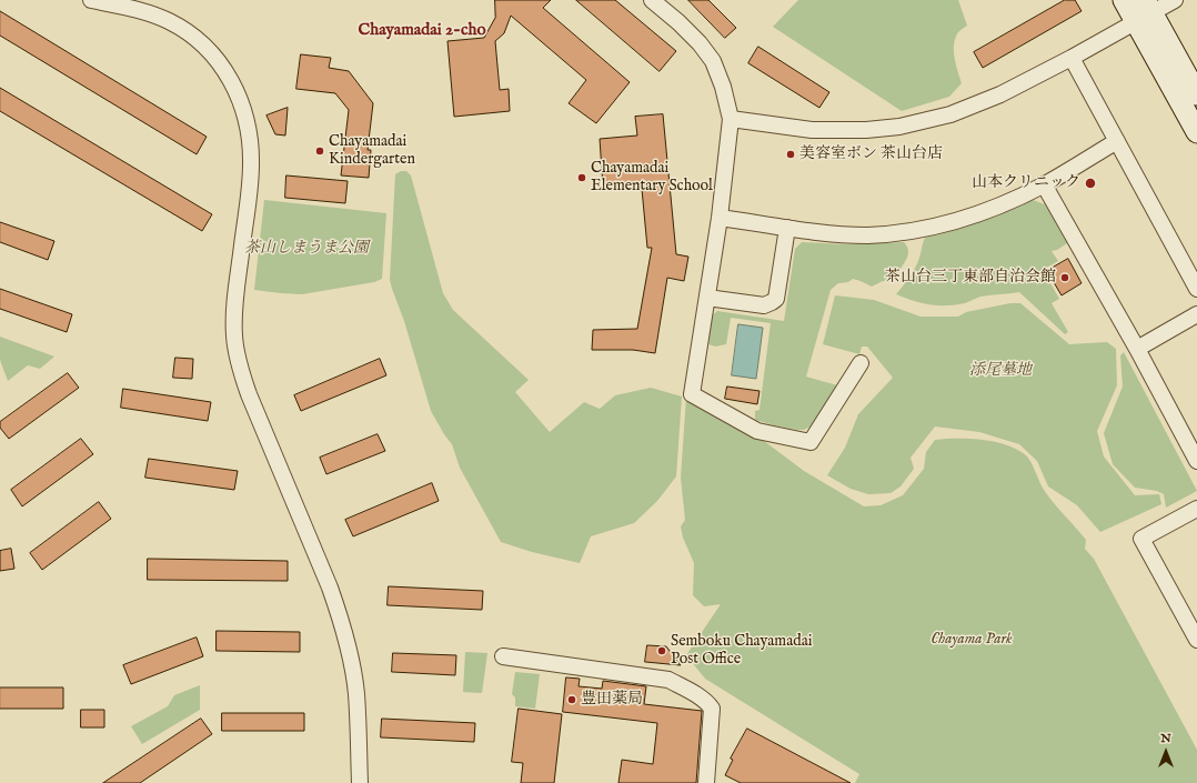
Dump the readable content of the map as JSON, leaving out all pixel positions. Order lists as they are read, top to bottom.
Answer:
{
  "districts": ["Chayamadai 2-cho"],
  "parks": ["茶山しまうま公園", "添尾墓地", "Chayama Park"],
  "places": [
    "Chayamadai Kindergarten",
    "美容室ボン 茶山台店",
    "Chayamadai Elementary School",
    "山本クリニック",
    "茶山台三丁東部自治会館",
    "Semboku Chayamadai Post Office",
    "豊田薬局"
  ],
  "north": "top"
}
